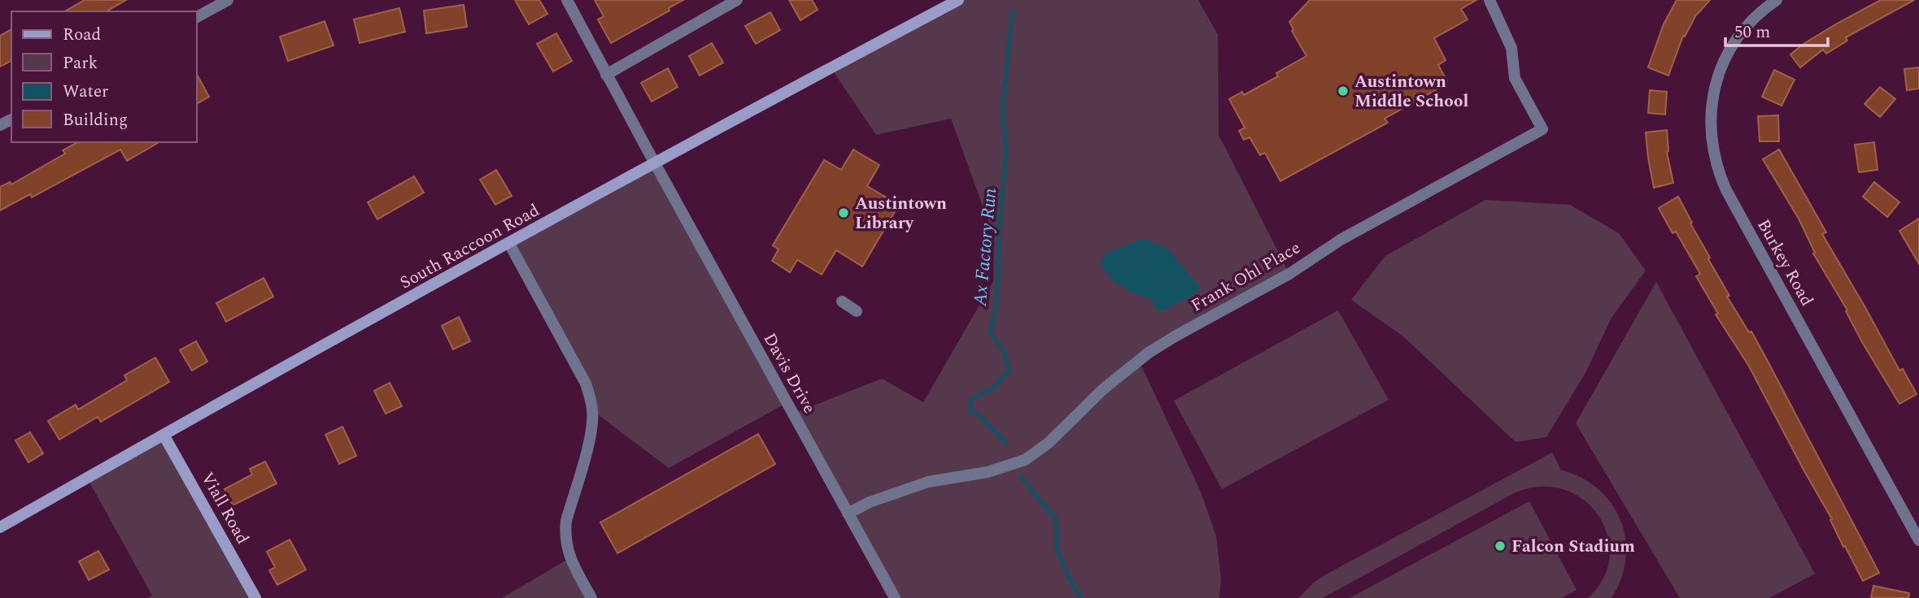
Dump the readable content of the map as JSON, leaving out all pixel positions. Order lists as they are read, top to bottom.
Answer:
{
  "streets": {
    "street": [
      "South Raccoon Road",
      "Burkey Road",
      "Frank Ohl Place",
      "Davis Drive",
      "Viall Road"
    ]
  },
  "crossings": [
    ["South Raccoon Road", "Davis Drive"],
    ["South Raccoon Road", "Viall Road"],
    ["Frank Ohl Place", "Davis Drive"]
  ],
  "water": ["Ax Factory Run"],
  "places": ["Austintown Middle School", "Austintown Library", "Falcon Stadium"],
  "legend": [
    "Road",
    "Park",
    "Water",
    "Building"
  ],
  "scale_bar": "50 m"
}
